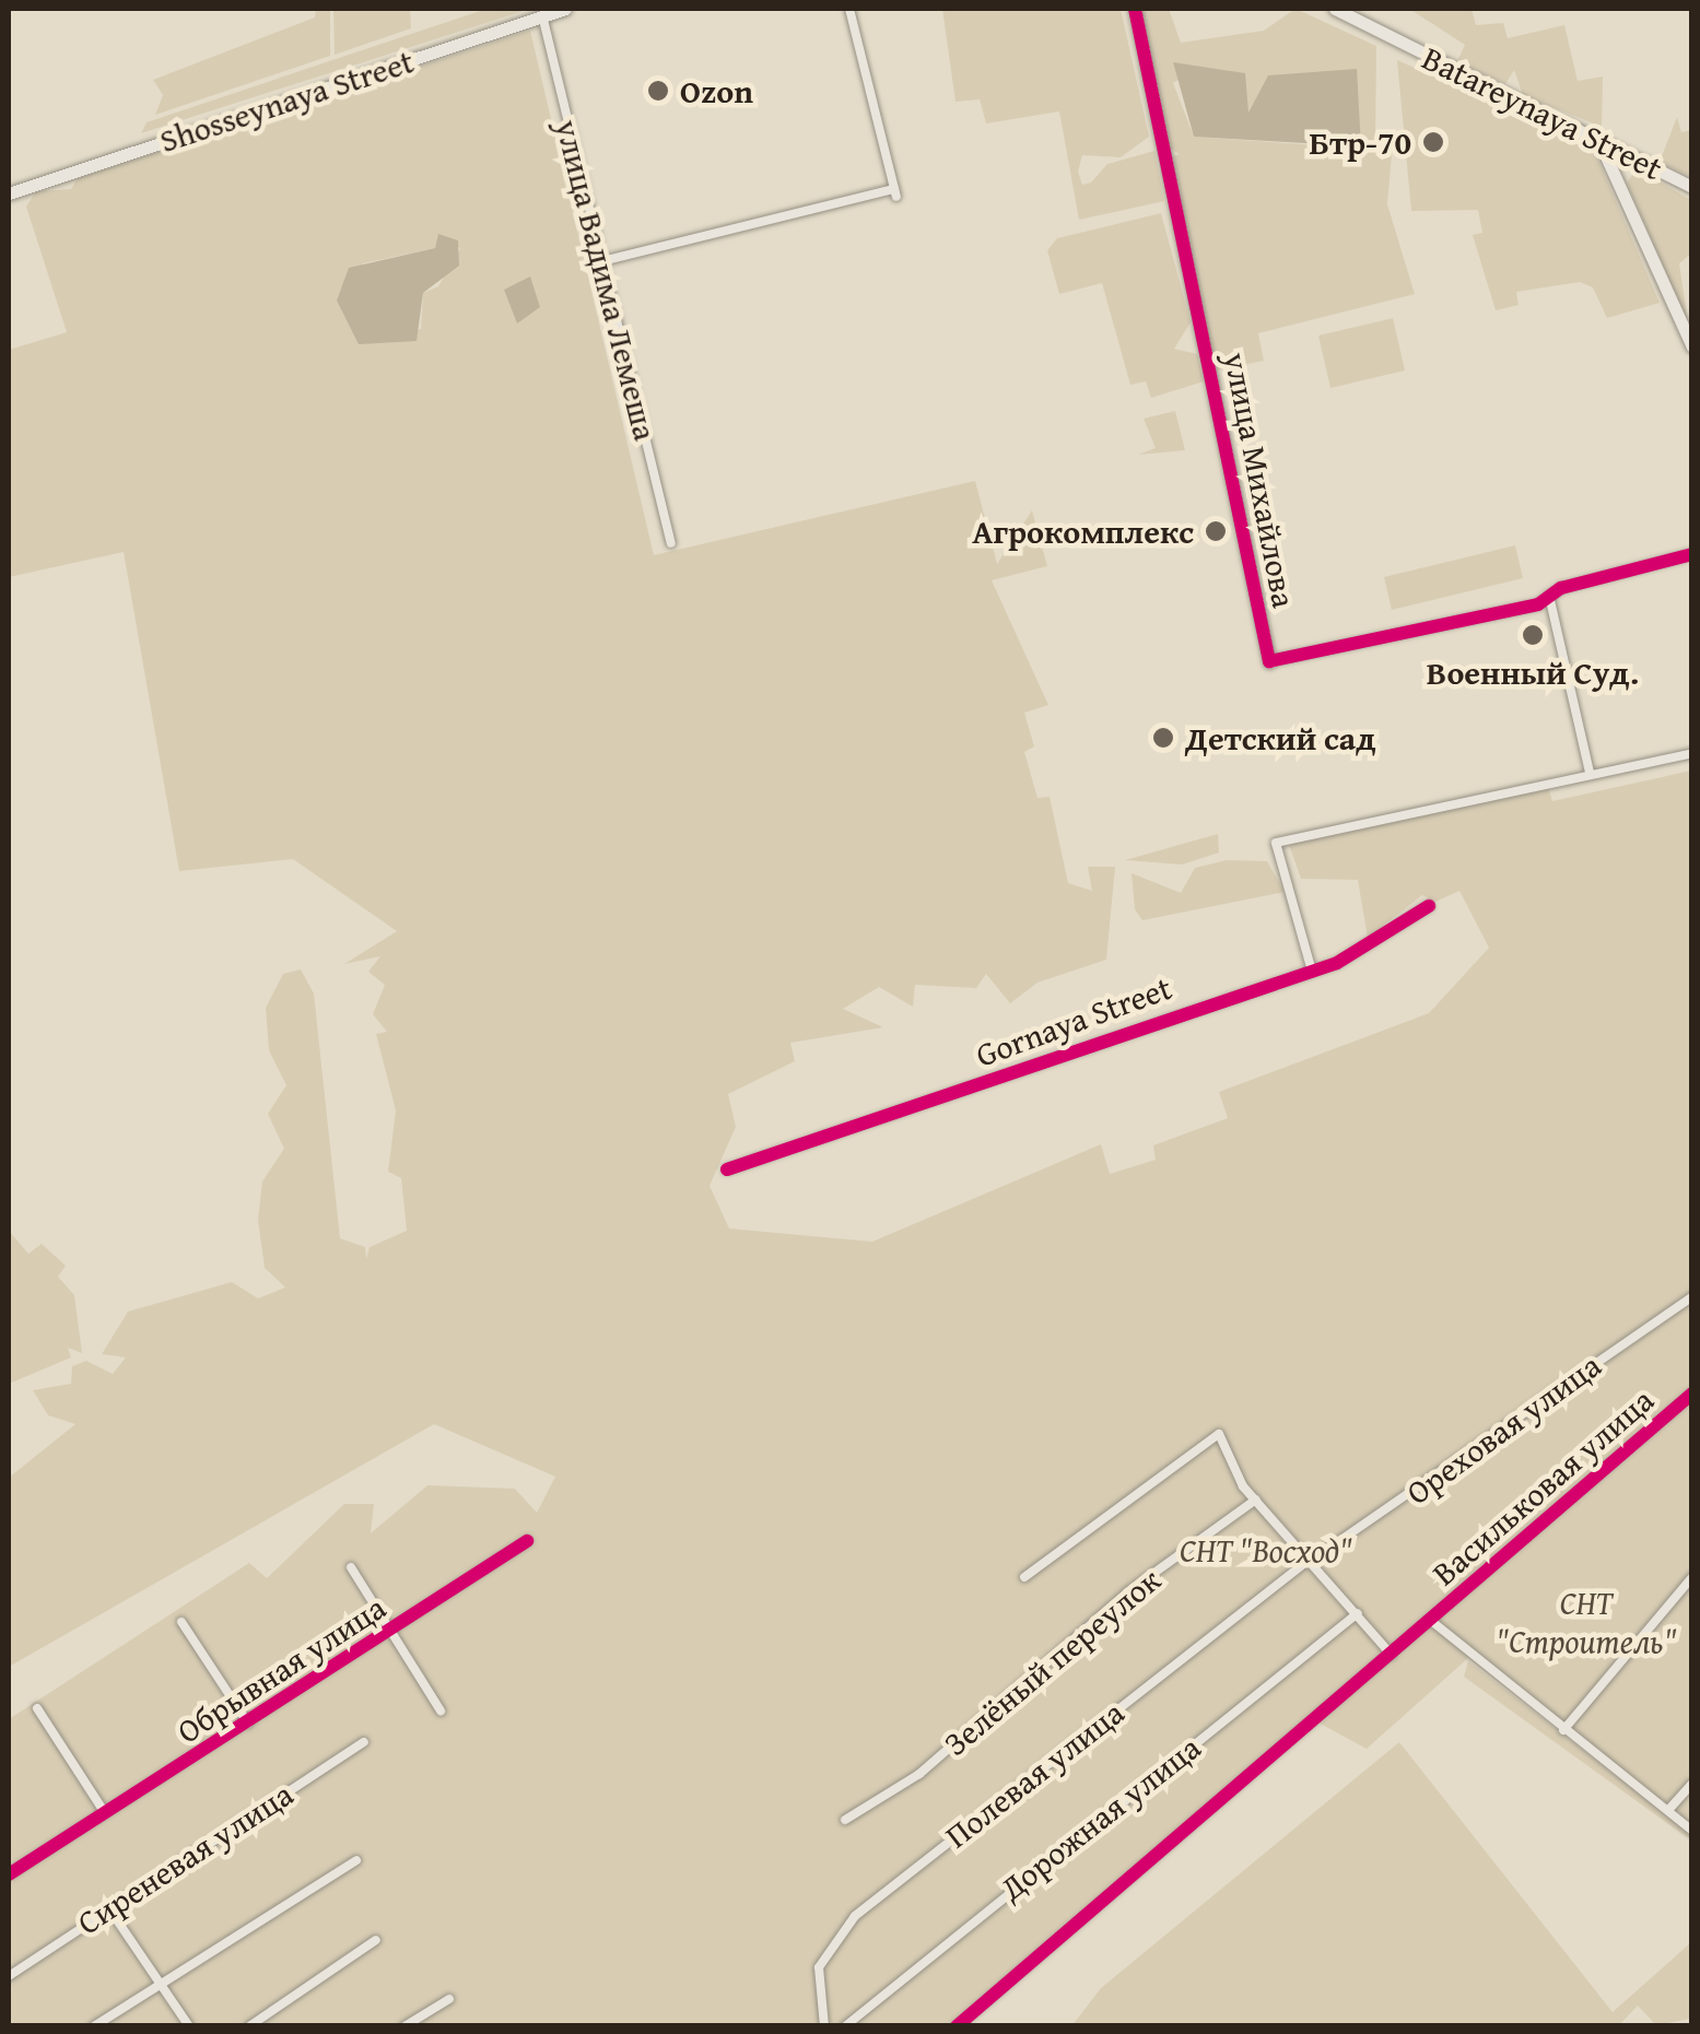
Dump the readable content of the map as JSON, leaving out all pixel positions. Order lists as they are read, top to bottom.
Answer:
{
  "streets": {
    "main road": ["Shosseynaya Street", "Batareynaya Street", "улица Михайлова"],
    "street": [
      "улица Вадима Лемеша",
      "Gornaya Street",
      "Ореховая улица",
      "Васильковая улица",
      "Зелёный переулок",
      "Обрывная улица",
      "Полевая улица",
      "Дорожная улица",
      "Сиреневая улица"
    ]
  },
  "crossings": [
    ["Shosseynaya Street", "улица Вадима Лемеша"],
    ["Ореховая улица", "Полевая улица"],
    ["Васильковая улица", "Дорожная улица"]
  ],
  "parks": ["СНТ \"Восход\"", "СНТ \"Строитель\""],
  "places": [
    "Ozon",
    "Бтр-70",
    "Агрокомплекс",
    "Военный Суд.",
    "Детский сад"
  ]
}
